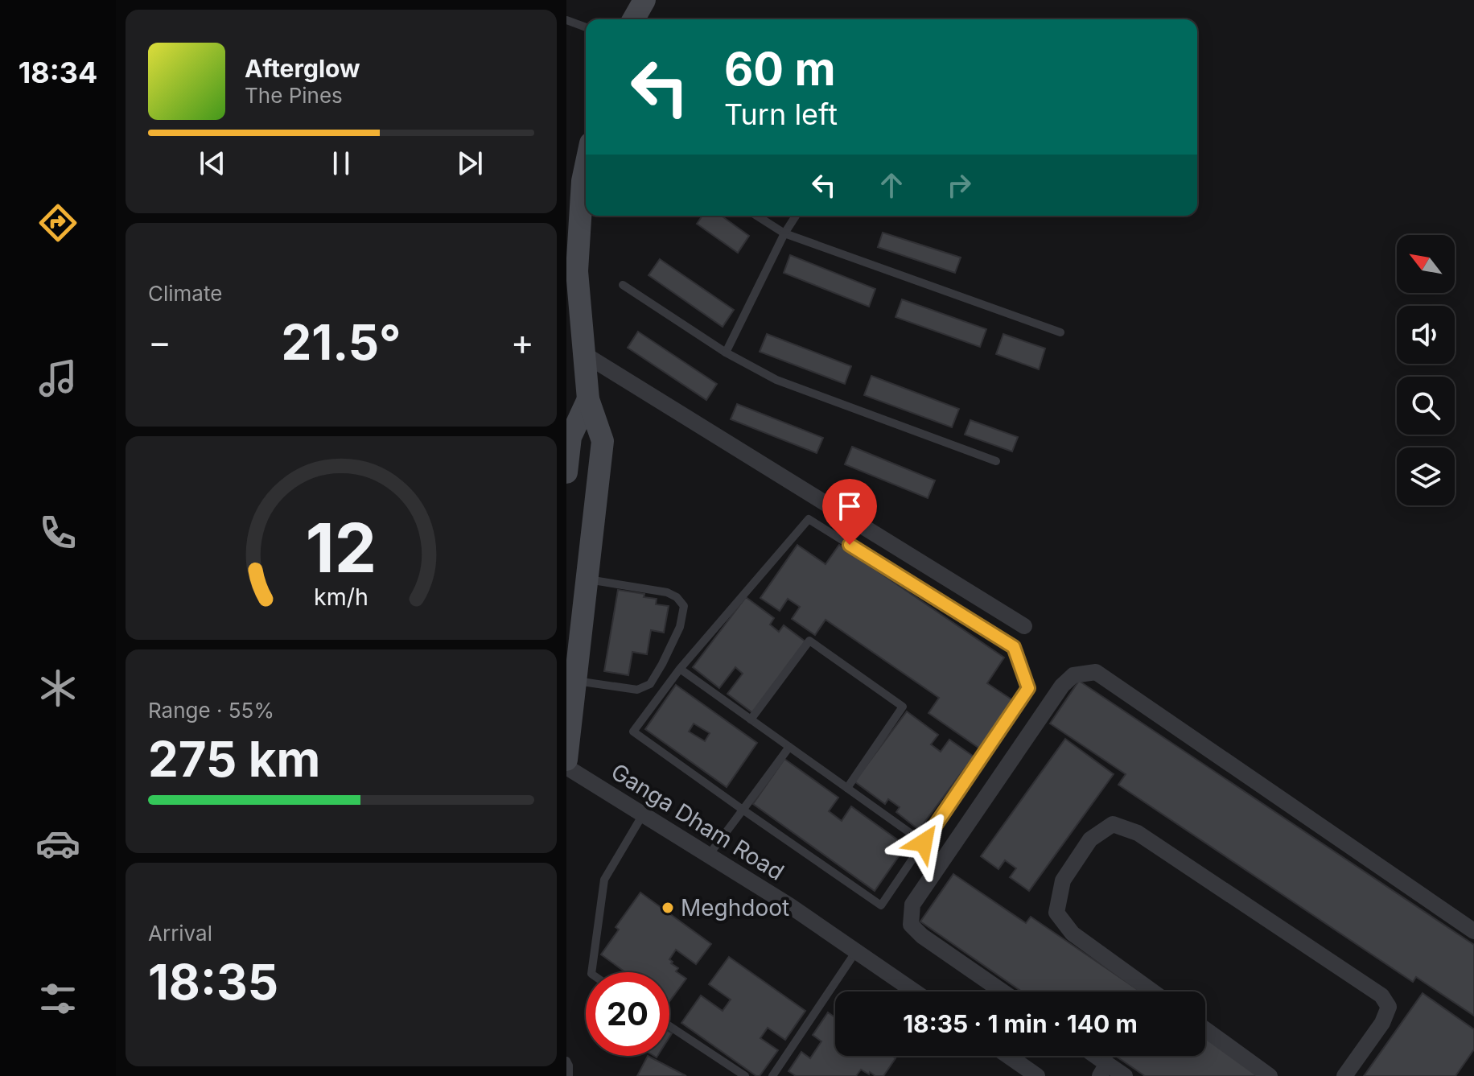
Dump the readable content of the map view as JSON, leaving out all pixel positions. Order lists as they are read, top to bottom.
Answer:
{
  "streets": {
    "street": ["Ganga Dham Road"]
  },
  "places": ["Meghdoot"],
  "north": "top left",
  "page": {
    "tabs": "18:34",
    "turn": ["60 m", "Turn left"],
    "song": ["Afterglow", "The Pines"],
    "tile": [
      "Climate",
      ["Range · 55%", "275 km"],
      ["Arrival", "18:35"]
    ],
    "heat": ["−", "21.5°", "+"],
    "limit": "20",
    "trip": "18:35 · 1 min · 140 m",
    "gauge": ["12", "km/h"]
  }
}
